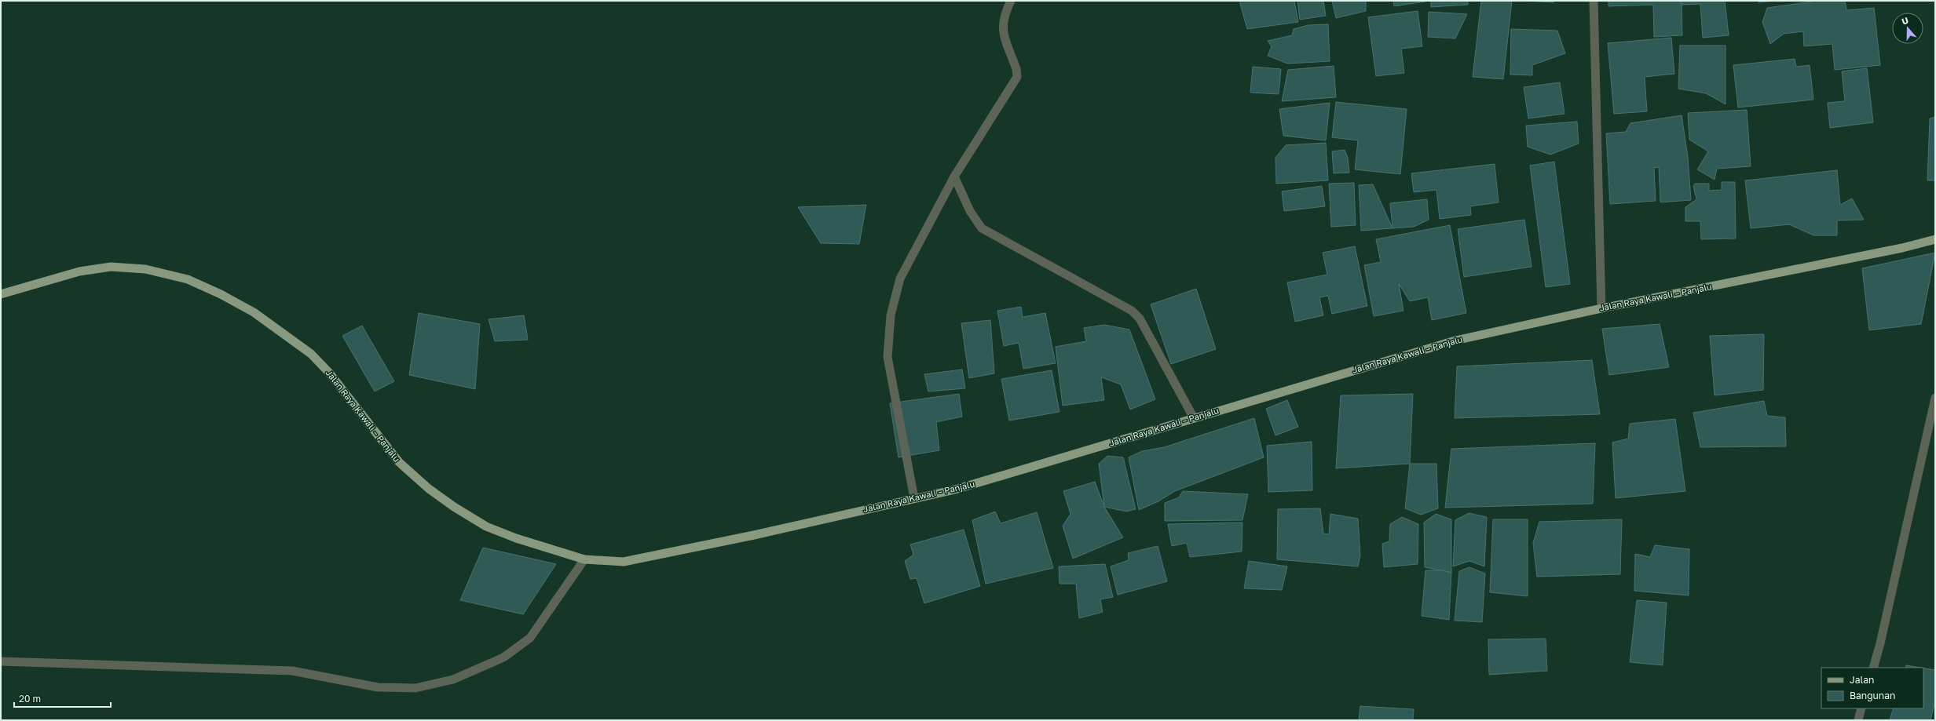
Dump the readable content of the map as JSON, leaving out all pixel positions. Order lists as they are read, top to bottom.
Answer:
{
  "streets": {
    "main road": ["Jalan Raya Kawali – Panjalu"]
  },
  "legend": ["Jalan", "Bangunan"],
  "scale_bar": "20 m",
  "north": "top"
}
